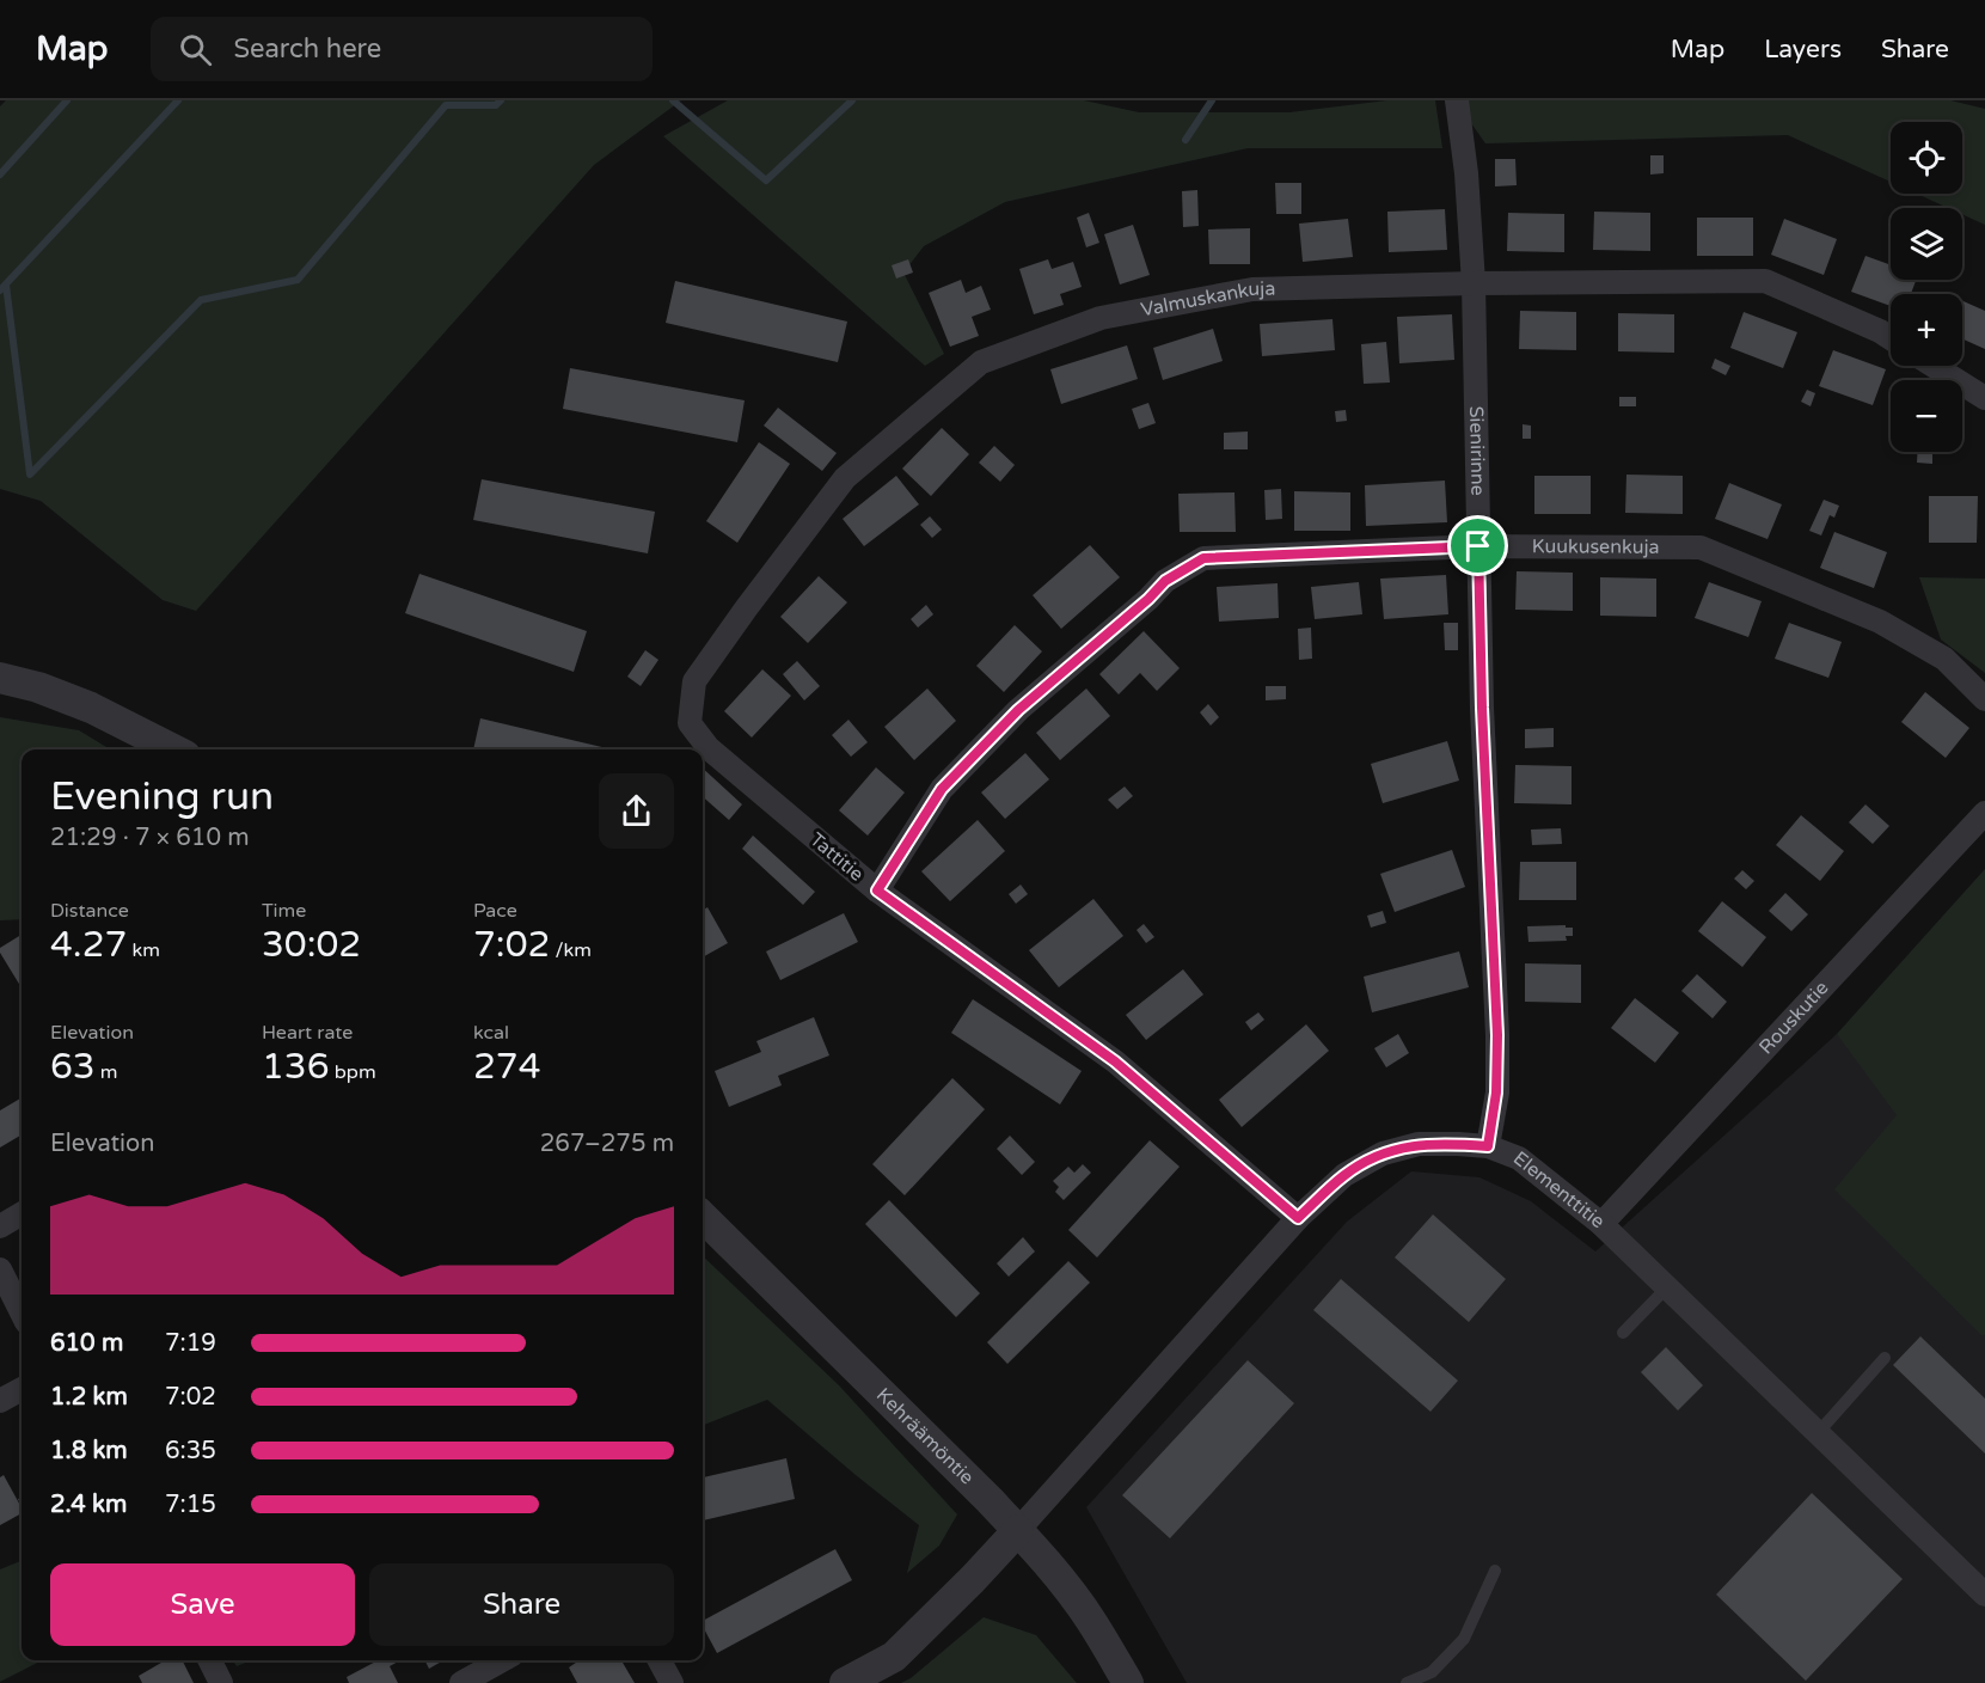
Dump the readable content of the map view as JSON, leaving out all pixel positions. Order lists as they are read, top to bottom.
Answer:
{
  "streets": {
    "street": [
      "Valmuskankuja",
      "Sienirinne",
      "Kuukusenkuja",
      "Tattitie",
      "Rouskutie",
      "Elementtitie",
      "Kehräämöntie"
    ]
  },
  "crossings": [
    ["Valmuskankuja", "Sienirinne"],
    ["Valmuskankuja", "Tattitie"],
    ["Sienirinne", "Kuukusenkuja"],
    ["Sienirinne", "Elementtitie"],
    ["Kuukusenkuja", "Tattitie"],
    ["Tattitie", "Elementtitie"],
    ["Rouskutie", "Elementtitie"],
    ["Elementtitie", "Kehräämöntie"]
  ],
  "page": {
    "header": "Map",
    "search": "Search here",
    "nav": ["Map", "Layers", "Share"],
    "map_buttons": ["+", "−"],
    "heading": ["Evening run", "21:29 · 7 × 610 m"],
    "stats": [
      ["Distance", "4.27 km"],
      ["Time", "30:02"],
      ["Pace", "7:02 /km"],
      ["Elevation", "63 m"],
      ["Heart rate", "136 bpm"],
      ["kcal", "274"]
    ],
    "chart": ["Elevation", "267–275 m"],
    "list": [
      {
        "name": "610 m",
        "note": "7:19"
      },
      {
        "name": "1.2 km",
        "note": "7:02"
      },
      {
        "name": "1.8 km",
        "note": "6:35"
      },
      {
        "name": "2.4 km",
        "note": "7:15"
      }
    ],
    "buttons": ["Save", "Share"]
  }
}
